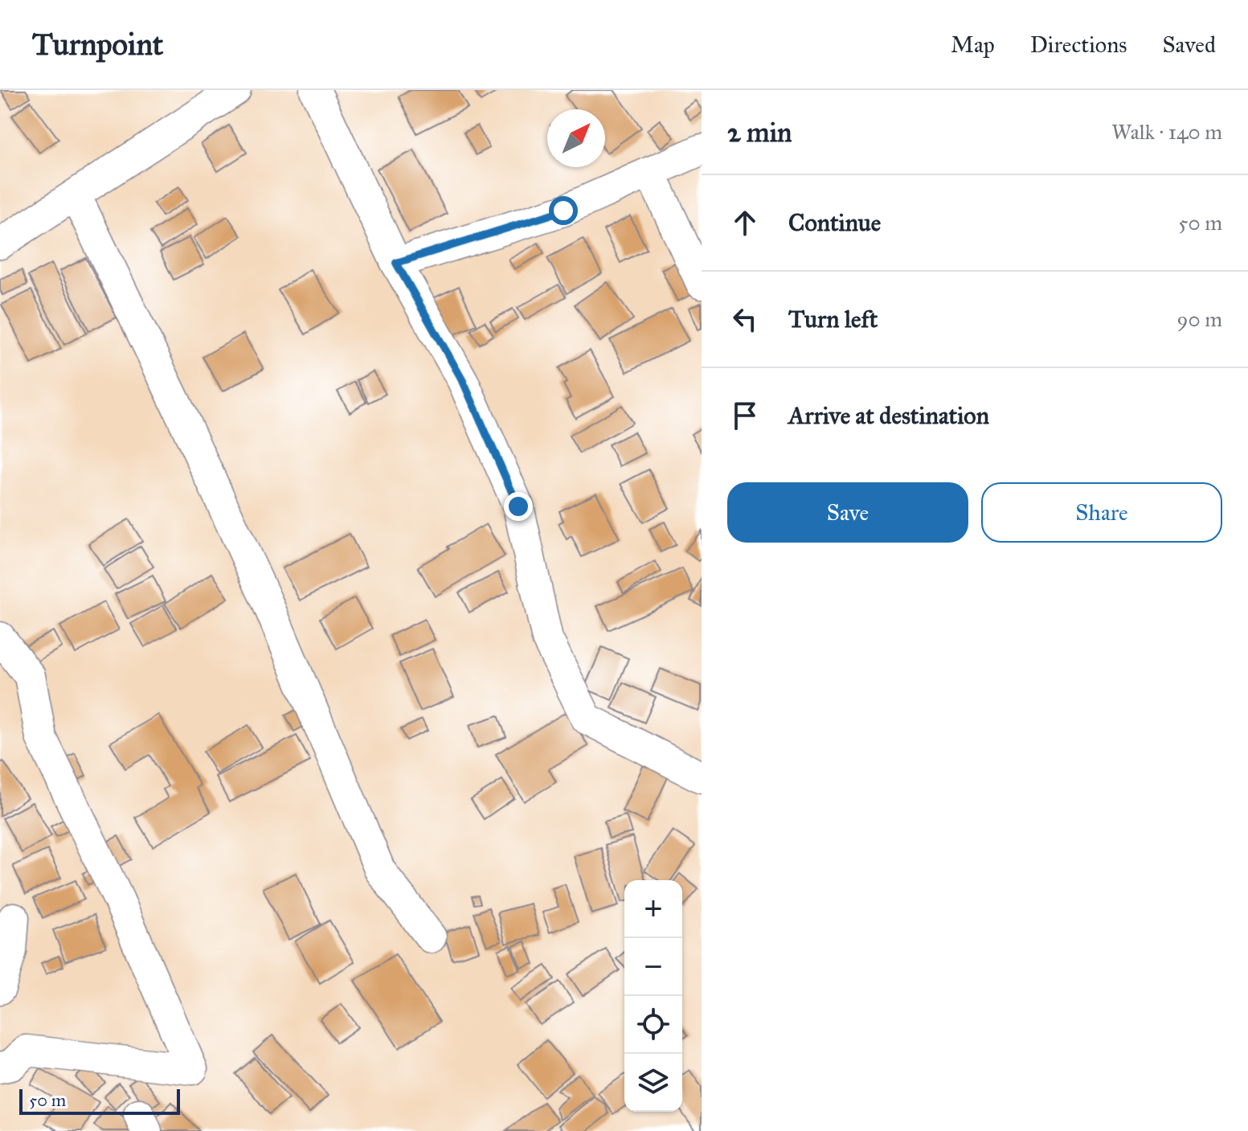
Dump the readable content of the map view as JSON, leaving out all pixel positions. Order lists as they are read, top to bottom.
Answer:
{
  "scale_bar": "50 m",
  "north": "top right",
  "page": {
    "header": "Turnpoint",
    "nav": ["Map", "Directions", "Saved"],
    "heading": ["2 min", "Walk · 140 m"],
    "list": [
      ["Continue", "50 m"],
      ["Turn left", "90 m"],
      "Arrive at destination"
    ],
    "buttons": ["Save", "Share"],
    "map_buttons": ["+", "−"],
    "scale": "50 m"
  }
}
